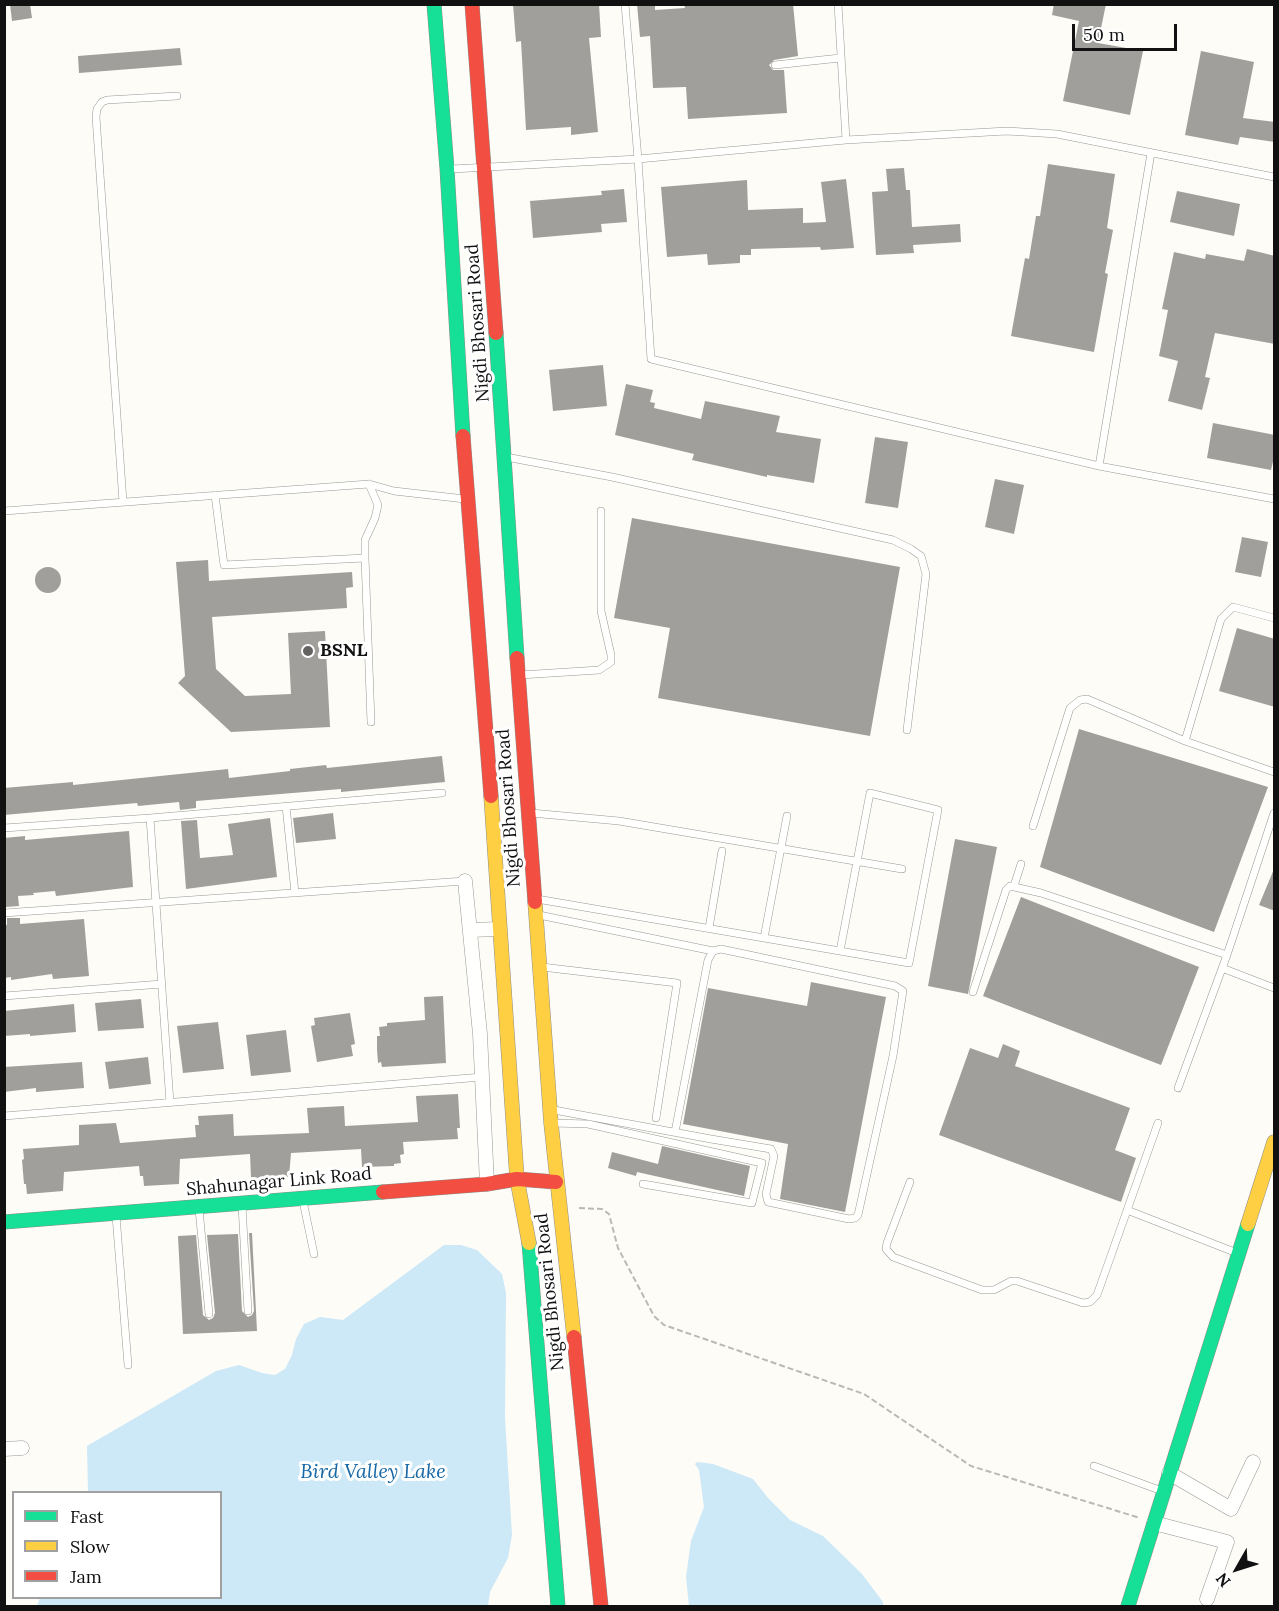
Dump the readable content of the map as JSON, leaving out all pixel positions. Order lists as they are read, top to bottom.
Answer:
{
  "streets": {
    "main road": ["Nigdi Bhosari Road", "Shahunagar Link Road"]
  },
  "crossings": [
    ["Nigdi Bhosari Road", "Shahunagar Link Road"]
  ],
  "water": ["Bird Valley Lake"],
  "places": ["BSNL"],
  "legend": ["Fast", "Slow", "Jam"],
  "scale_bar": "50 m",
  "north": "bottom left"
}
